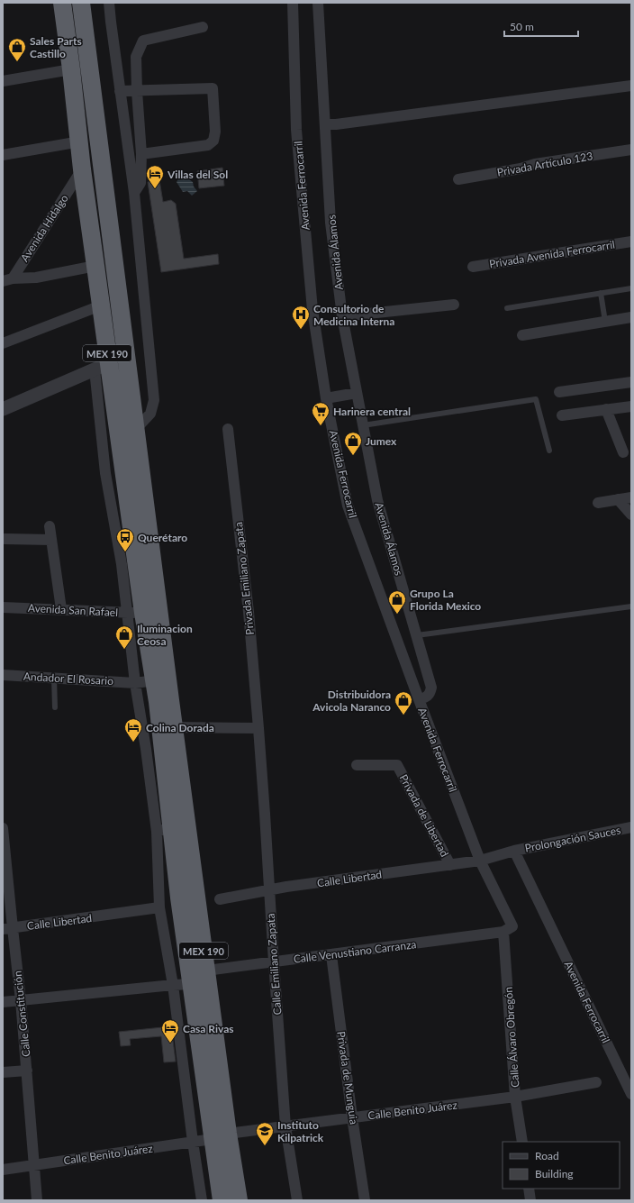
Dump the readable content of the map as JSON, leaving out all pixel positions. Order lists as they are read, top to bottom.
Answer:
{
  "streets": {
    "highway": ["MEX 190"],
    "street": [
      "Privada Artículo 123",
      "Avenida Ferrocarril",
      "Avenida Hidalgo",
      "Avenida Álamos",
      "Privada Avenida Ferrocarril",
      "Privada Emiliano Zapata",
      "Avenida San Rafael",
      "Andador El Rosario",
      "Privada de Libertad",
      "Prolongación Sauces",
      "Calle Libertad",
      "Calle Venustiano Carranza",
      "Calle Emiliano Zapata",
      "Calle Constitución",
      "Calle Álvaro Obregón",
      "Privada de Munguia",
      "Calle Benito Juárez"
    ]
  },
  "crossings": [
    ["Avenida Ferrocarril", "Avenida Álamos"],
    ["Avenida Ferrocarril", "Prolongación Sauces"],
    ["Avenida Ferrocarril", "Calle Libertad"],
    ["Avenida Ferrocarril", "Calle Venustiano Carranza"],
    ["Avenida Ferrocarril", "Calle Álvaro Obregón"],
    ["Avenida Hidalgo", "MEX 190"],
    ["MEX 190", "Avenida San Rafael"],
    ["MEX 190", "Andador El Rosario"],
    ["MEX 190", "Calle Venustiano Carranza"],
    ["MEX 190", "Calle Benito Juárez"],
    ["Privada Emiliano Zapata", "Calle Emiliano Zapata"],
    ["Privada de Libertad", "Calle Libertad"],
    ["Prolongación Sauces", "Calle Libertad"],
    ["Calle Libertad", "Calle Emiliano Zapata"],
    ["Calle Libertad", "Calle Constitución"],
    ["Calle Venustiano Carranza", "Calle Emiliano Zapata"],
    ["Calle Venustiano Carranza", "Calle Álvaro Obregón"],
    ["Calle Venustiano Carranza", "Privada de Munguia"],
    ["Calle Emiliano Zapata", "Calle Benito Juárez"],
    ["Calle Constitución", "Calle Benito Juárez"],
    ["Calle Álvaro Obregón", "Calle Benito Juárez"],
    ["Privada de Munguia", "Calle Benito Juárez"]
  ],
  "places": {
    "shop": [
      "Sales Parts Castillo",
      "Jumex",
      "Grupo La Florida Mexico",
      "Iluminacion Ceosa",
      "Distribuidora Avicola Naranco"
    ],
    "hotel": ["Villas del Sol", "Colina Dorada", "Casa Rivas"],
    "hospital": ["Consultorio de Medicina Interna"],
    "supermarket": ["Harinera central"],
    "bus stop": ["Querétaro"],
    "school or university": ["Instituto Kilpatrick"]
  },
  "legend": ["Road", "Building"],
  "scale_bar": "50 m"
}
